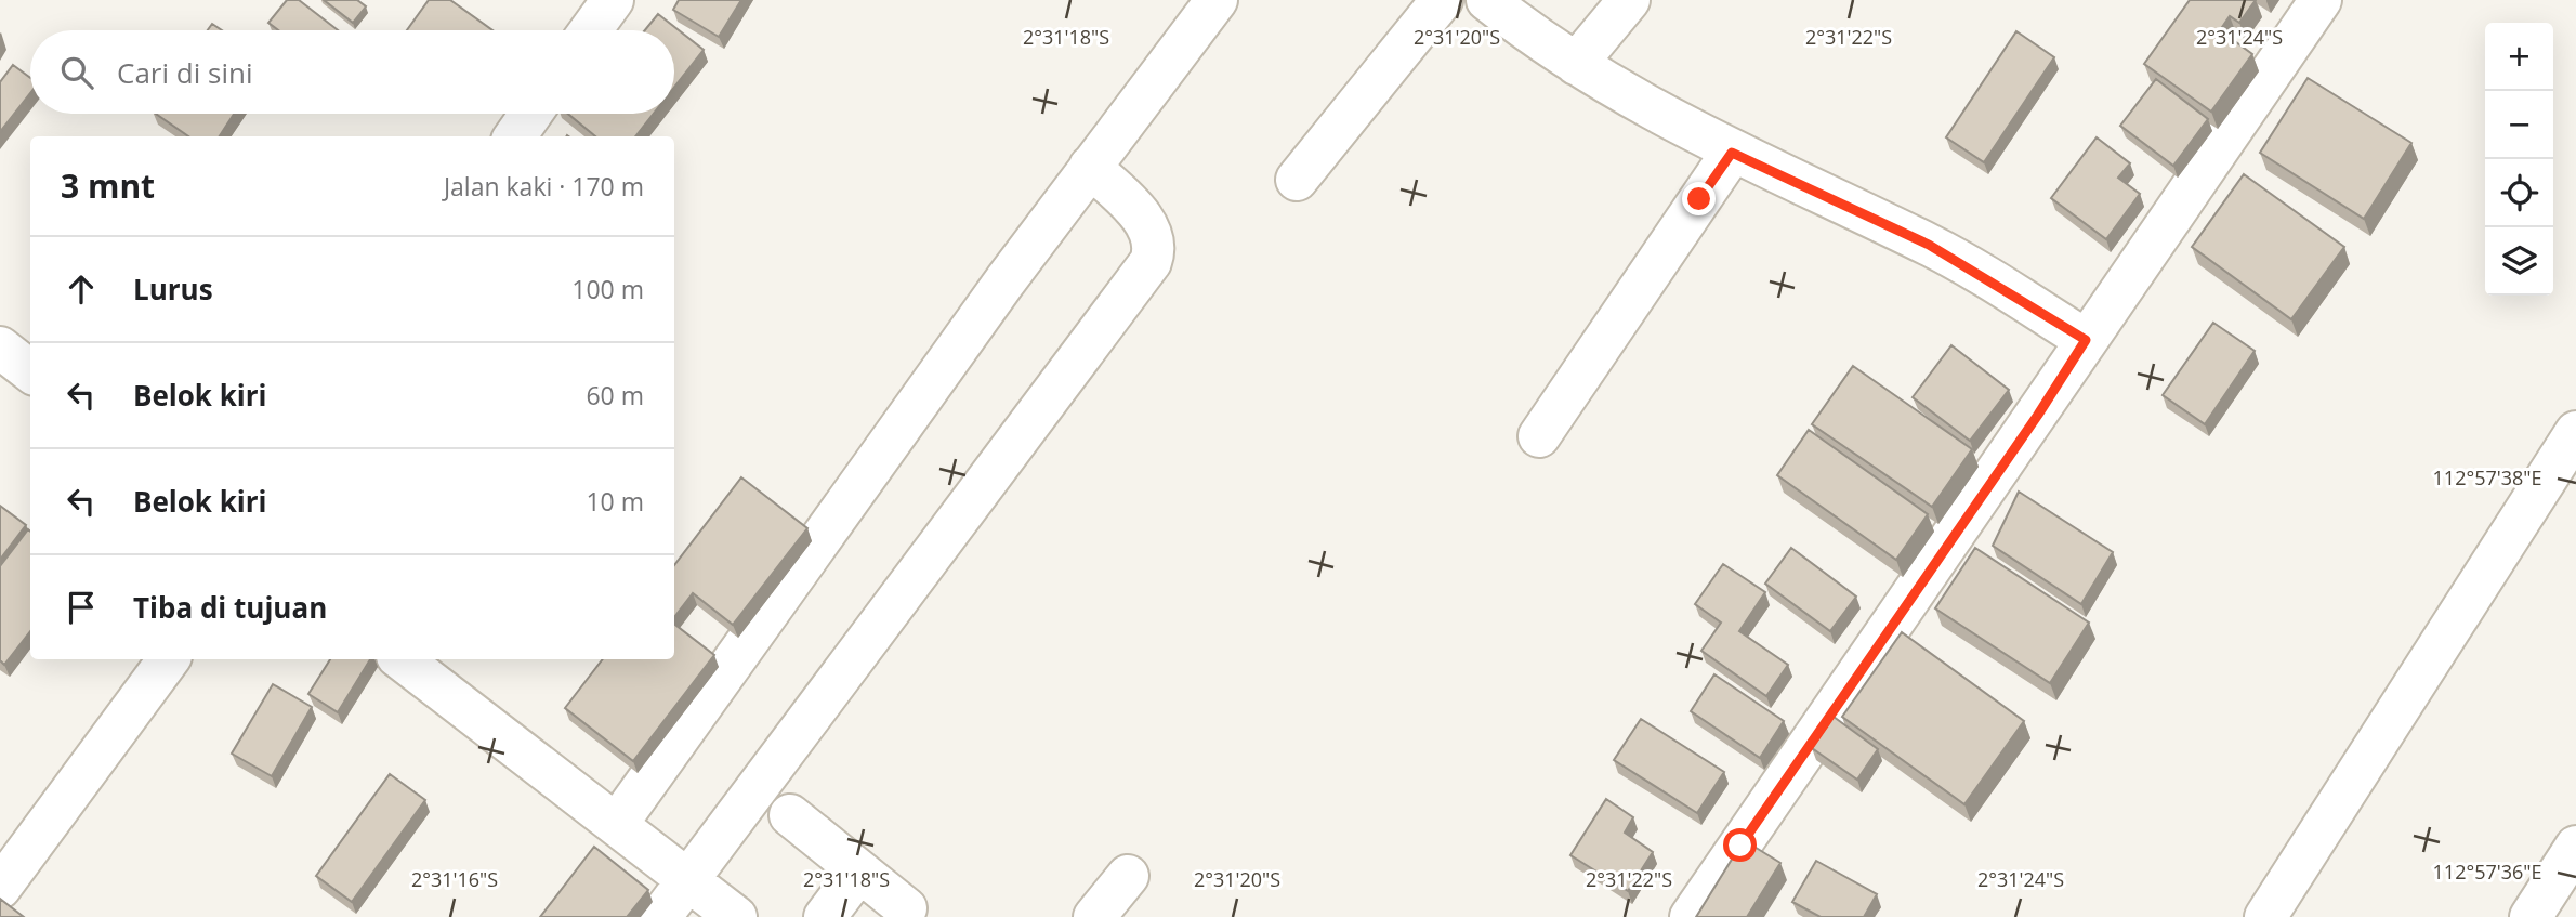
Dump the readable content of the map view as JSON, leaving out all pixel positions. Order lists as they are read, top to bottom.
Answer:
{
  "page": {
    "map_buttons": ["+", "−"],
    "search": "Cari di sini",
    "heading": ["3 mnt", "Jalan kaki · 170 m"],
    "list": [
      ["Lurus", "100 m"],
      ["Belok kiri", "60 m"],
      ["Belok kiri", "10 m"],
      "Tiba di tujuan"
    ]
  },
  "coordinates": [
    "2°31'18\"S",
    "2°31'20\"S",
    "2°31'22\"S",
    "2°31'24\"S",
    "112°57'38\"E",
    "112°57'36\"E",
    "2°31'16\"S"
  ]
}
